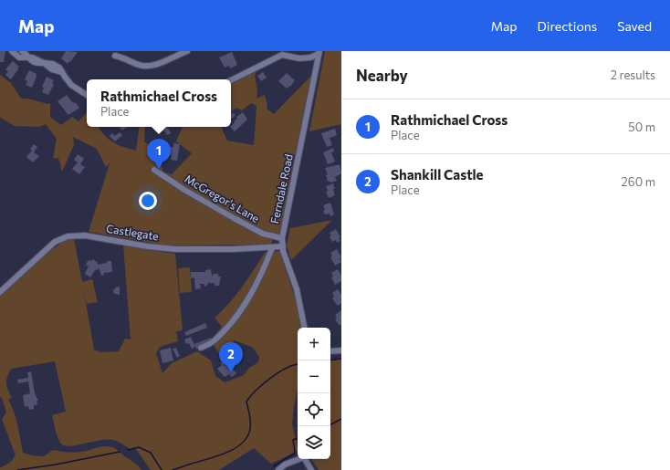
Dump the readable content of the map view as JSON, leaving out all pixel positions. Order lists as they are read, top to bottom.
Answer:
{
  "streets": {
    "street": ["Ferndale Road", "McGregor's Lane", "Castlegate"]
  },
  "crossings": [
    ["Ferndale Road", "McGregor's Lane"],
    ["Ferndale Road", "Castlegate"]
  ],
  "page": {
    "header": "Map",
    "nav": ["Map", "Directions", "Saved"],
    "heading": ["Nearby", "2 results"],
    "popup": ["Rathmichael Cross", "Place"],
    "list": [
      {
        "mark": "1",
        "name": "Rathmichael Cross",
        "note": "Place",
        "value": "50 m"
      },
      {
        "mark": "2",
        "name": "Shankill Castle",
        "note": "Place",
        "value": "260 m"
      }
    ],
    "pins": ["1", "2"],
    "map_buttons": ["+", "−"]
  }
}
